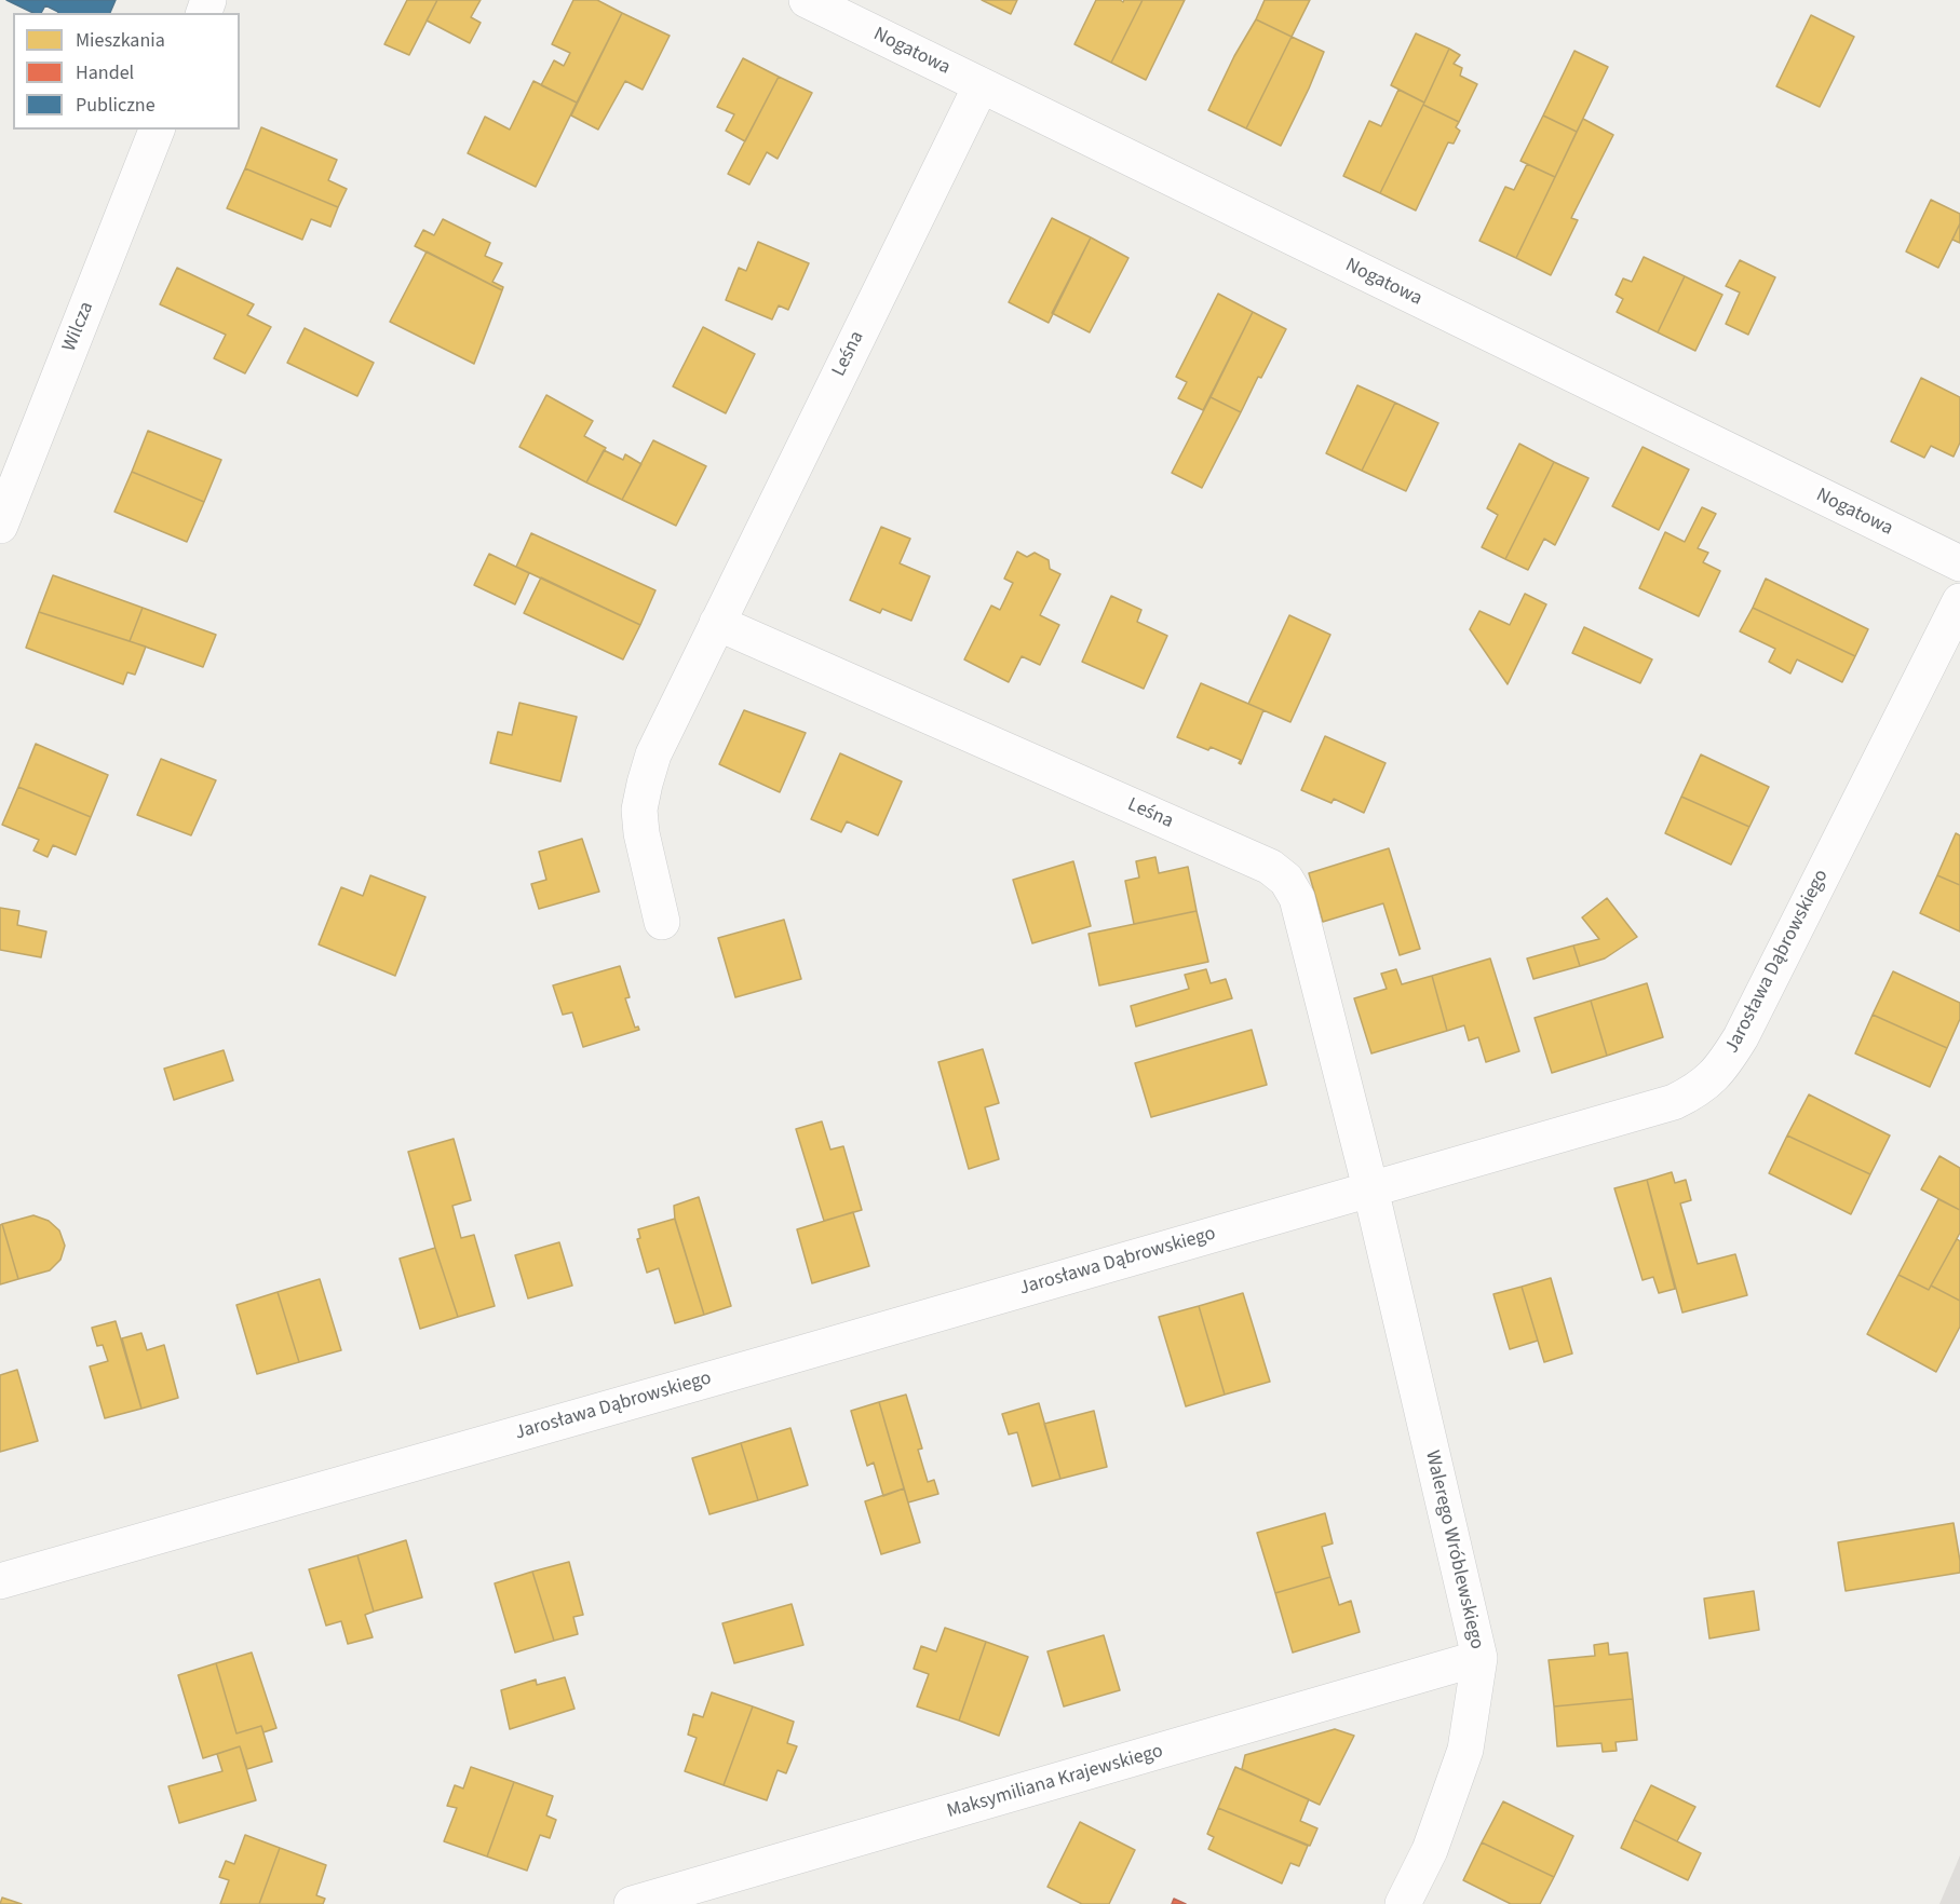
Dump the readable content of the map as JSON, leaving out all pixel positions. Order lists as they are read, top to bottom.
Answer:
{
  "streets": {
    "street": [
      "Nogatowa",
      "Wilcza",
      "Leśna",
      "Jarosława Dąbrowskiego",
      "Walerego Wróblewskiego",
      "Maksymiliana Krajewskiego"
    ]
  },
  "crossings": [
    ["Nogatowa", "Leśna"],
    ["Leśna", "Jarosława Dąbrowskiego"],
    ["Leśna", "Walerego Wróblewskiego"],
    ["Jarosława Dąbrowskiego", "Walerego Wróblewskiego"],
    ["Walerego Wróblewskiego", "Maksymiliana Krajewskiego"]
  ],
  "legend": ["Mieszkania", "Handel", "Publiczne"]
}
